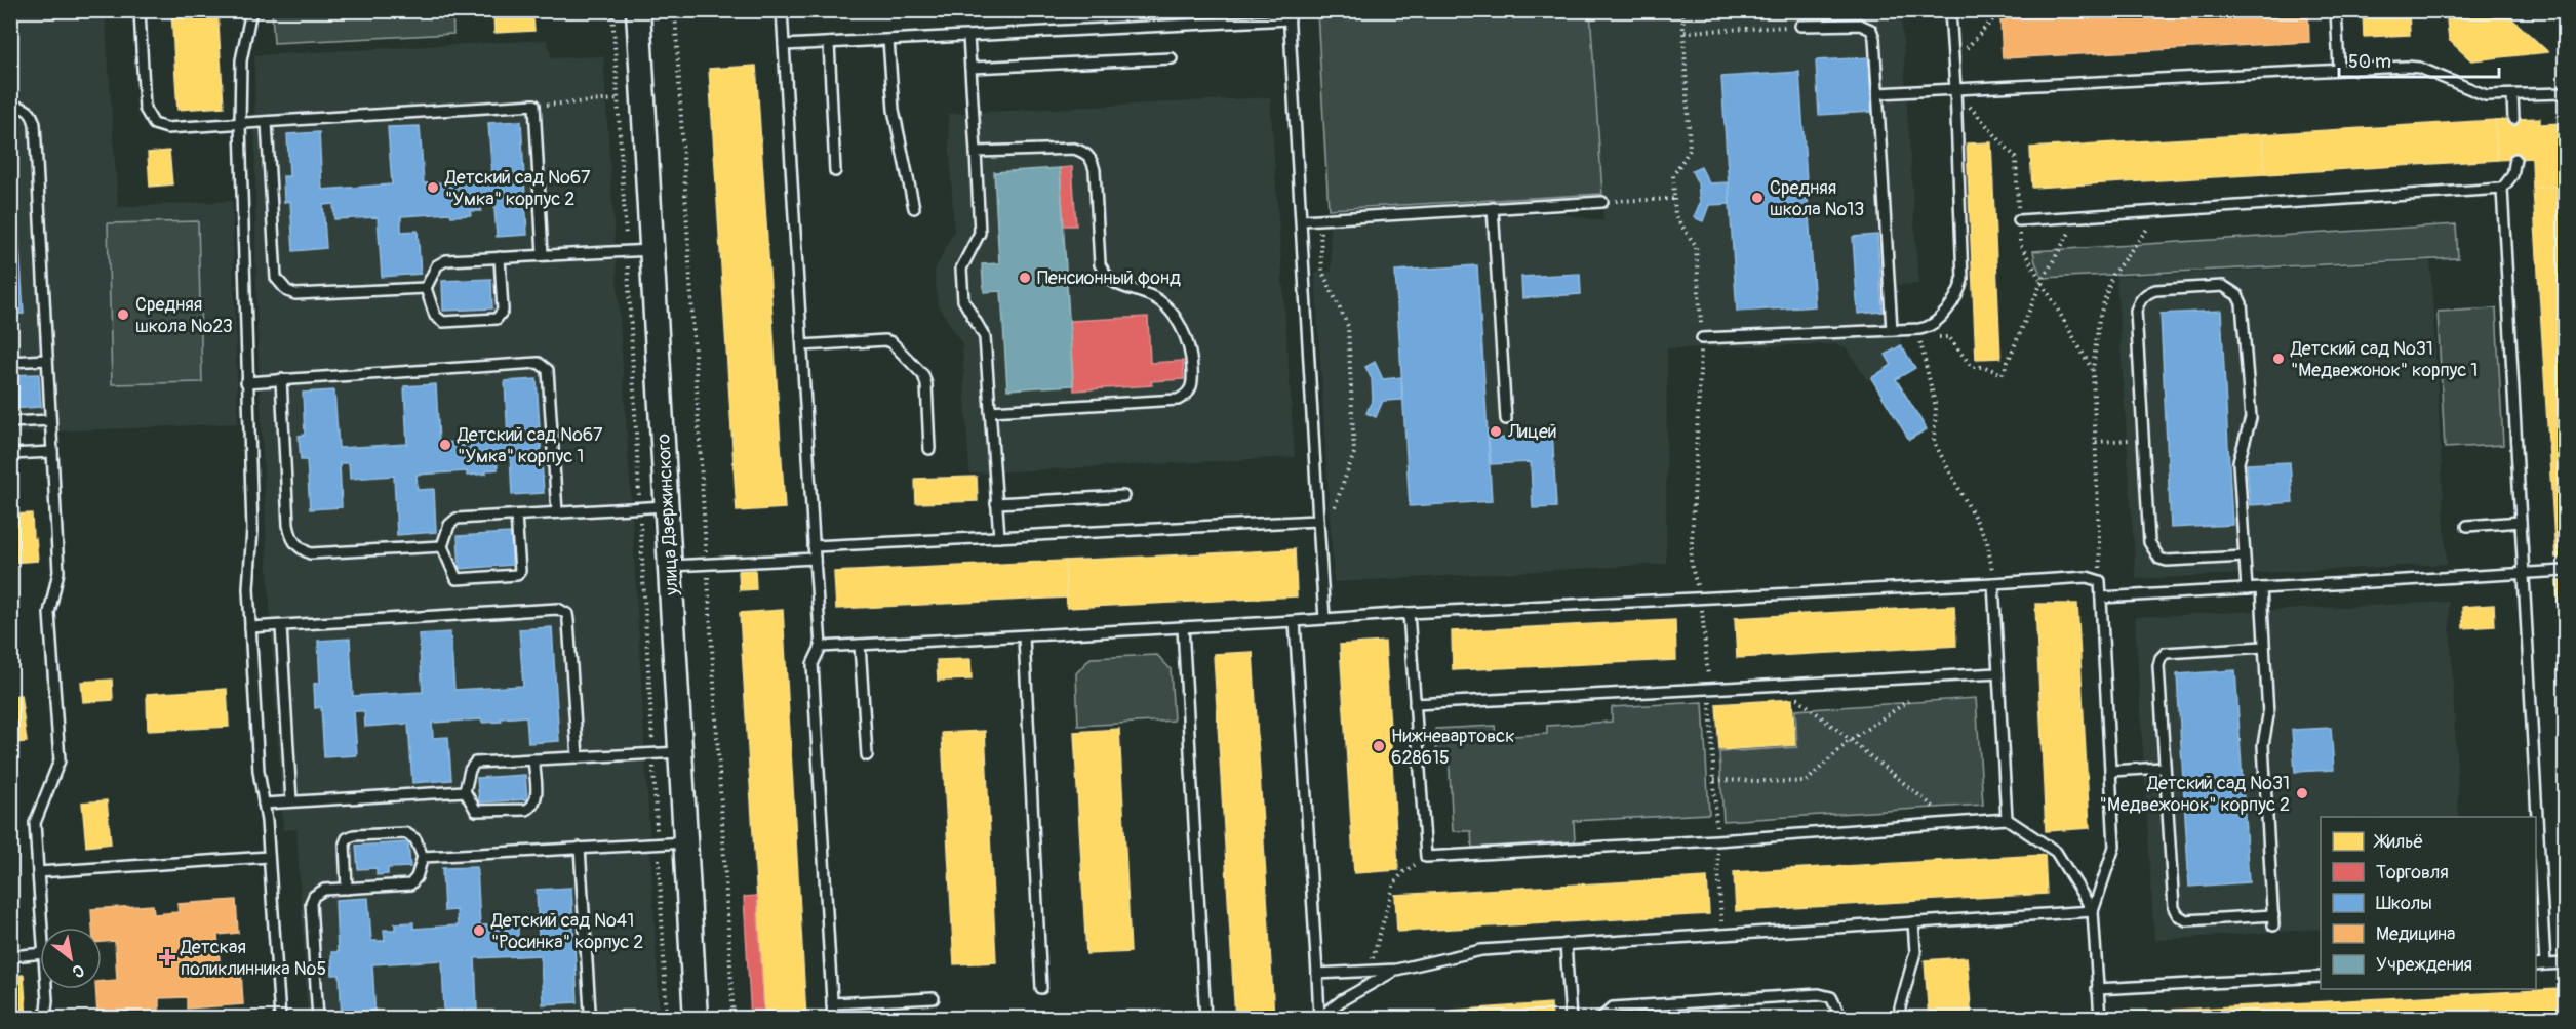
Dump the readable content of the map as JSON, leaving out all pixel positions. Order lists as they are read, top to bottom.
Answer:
{
  "streets": {
    "street": ["улица Дзержинского"]
  },
  "places": {
    "other": [
      "Детский сад №67 \"Умка\" корпус 2",
      "Средняя школа №13",
      "Пенсионный фонд",
      "Средняя школа №23",
      "Детский сад №31 \"Медвежонок\" корпус 1",
      "Лицей",
      "Детский сад №67 \"Умка\" корпус 1",
      "Нижневартовск 628615",
      "Детский сад №31 \"Медвежонок\" корпус 2",
      "Детский сад №41 \"Росинка\" корпус 2"
    ],
    "health": ["Детская поликлинника №5"]
  },
  "legend": [
    "Жильё",
    "Торговля",
    "Школы",
    "Медицина",
    "Учреждения"
  ],
  "scale_bar": "50 m",
  "north": "bottom right"
}
